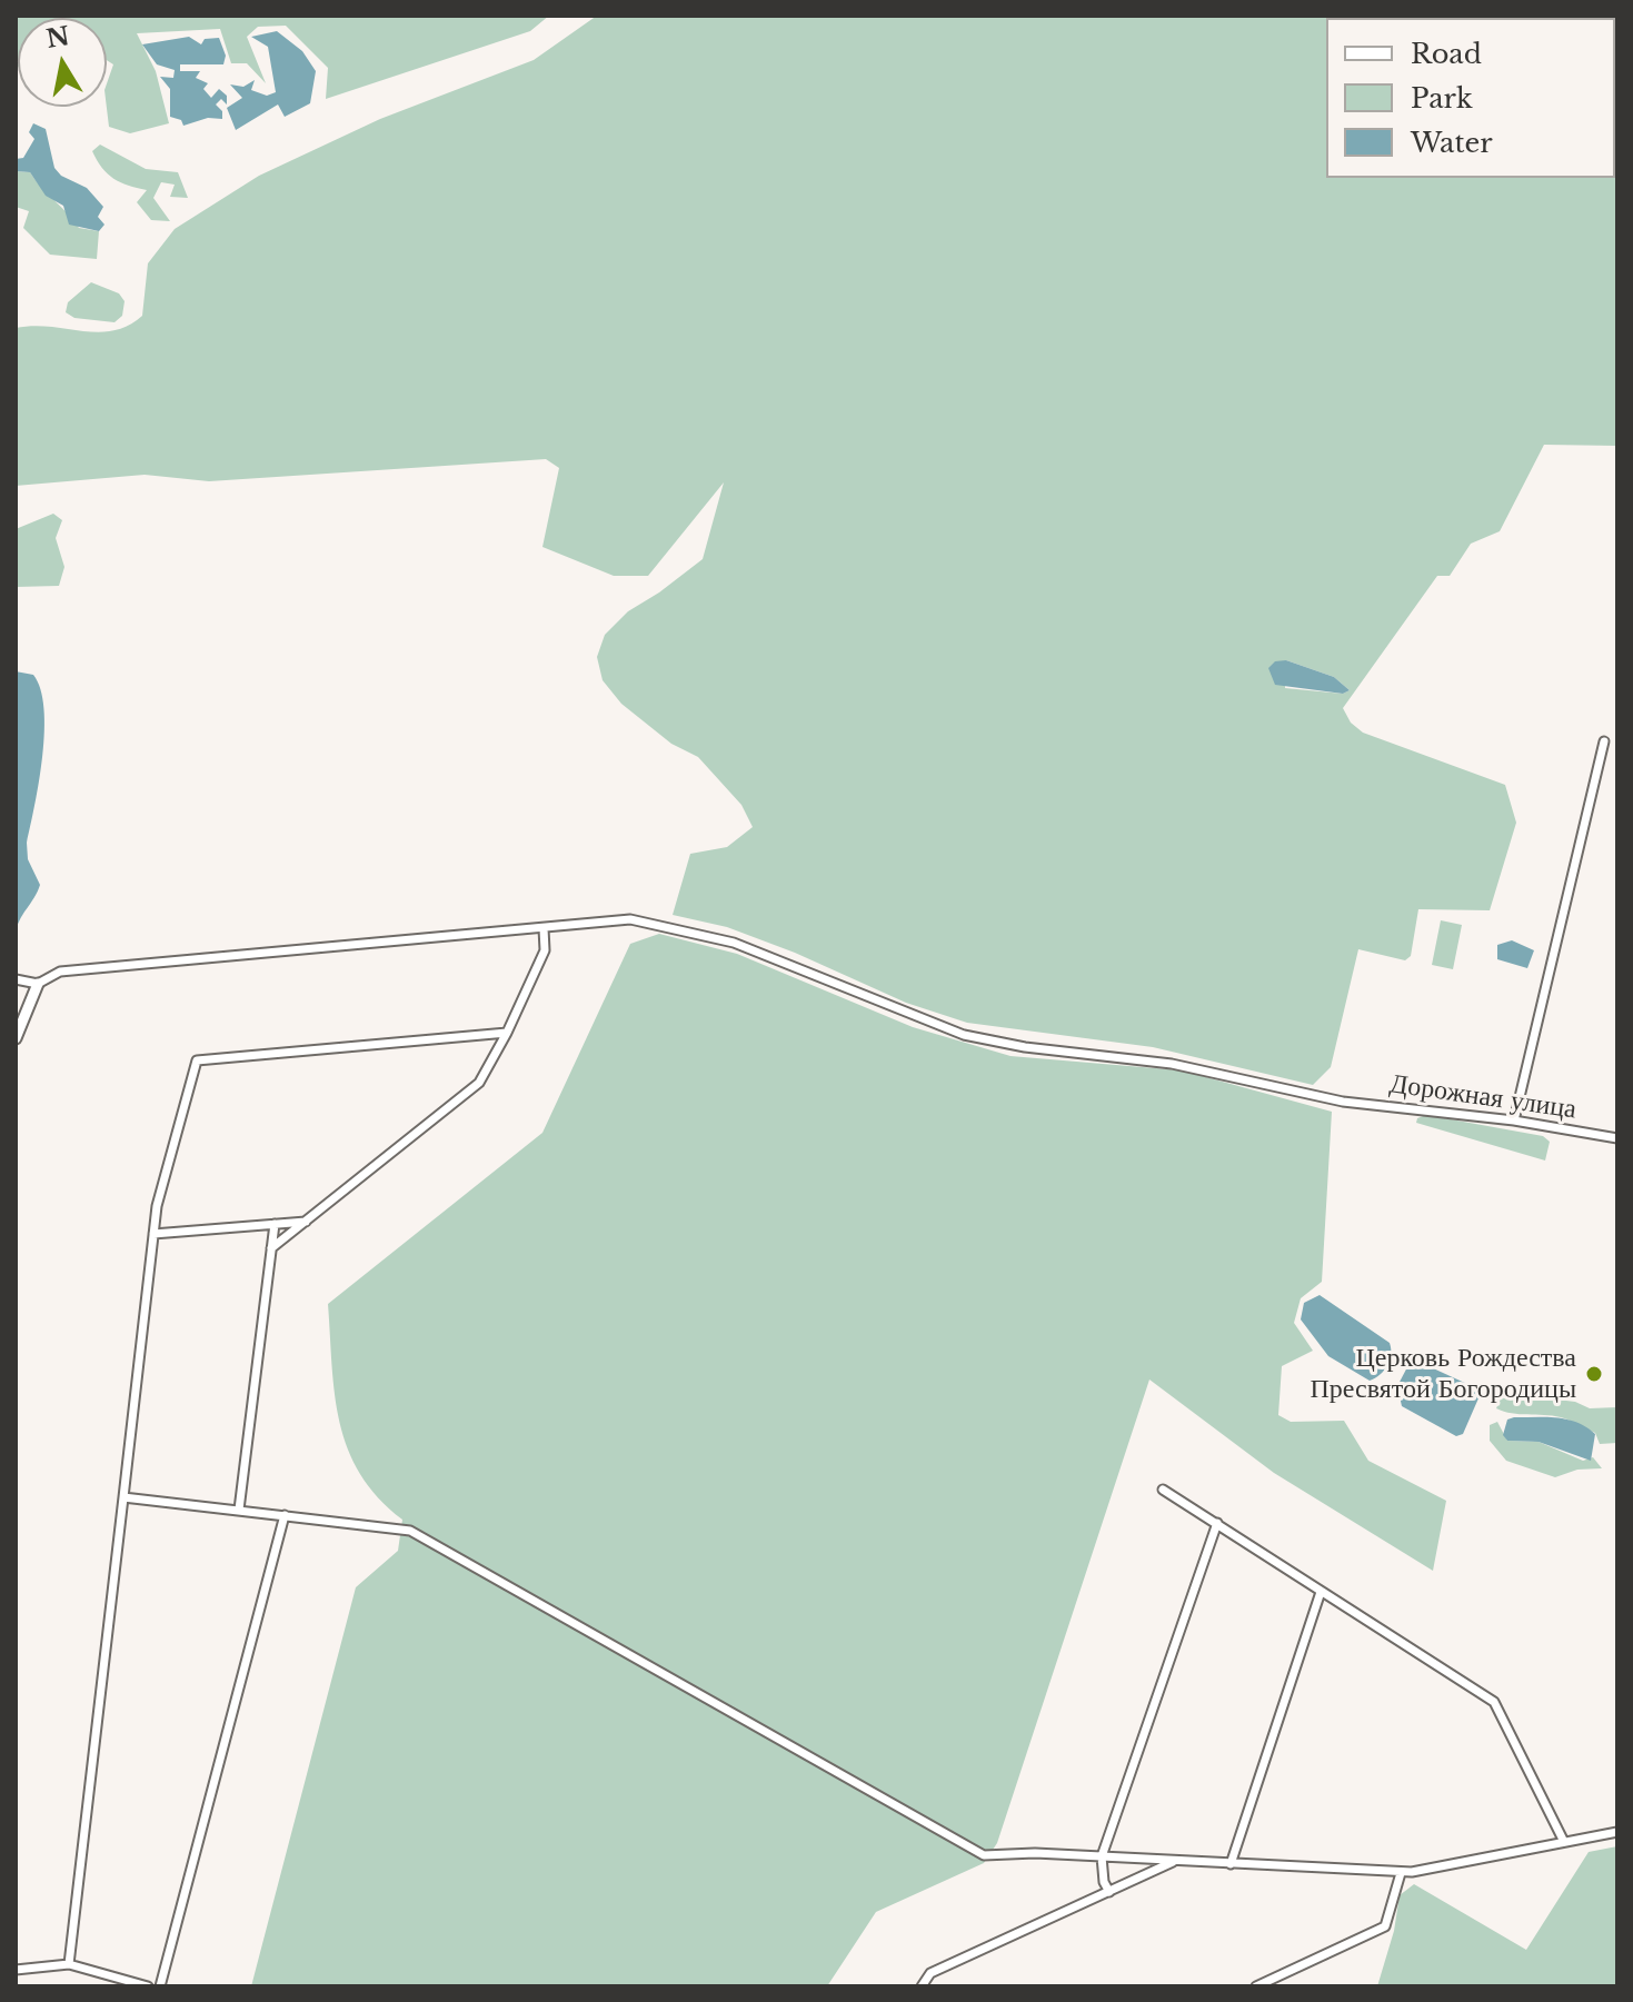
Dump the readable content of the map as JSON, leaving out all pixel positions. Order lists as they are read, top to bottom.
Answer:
{
  "streets": {
    "street": ["Дорожная улица"]
  },
  "places": ["Церковь Рождества Пресвятой Богородицы"],
  "legend": ["Road", "Park", "Water"],
  "north": "top"
}
